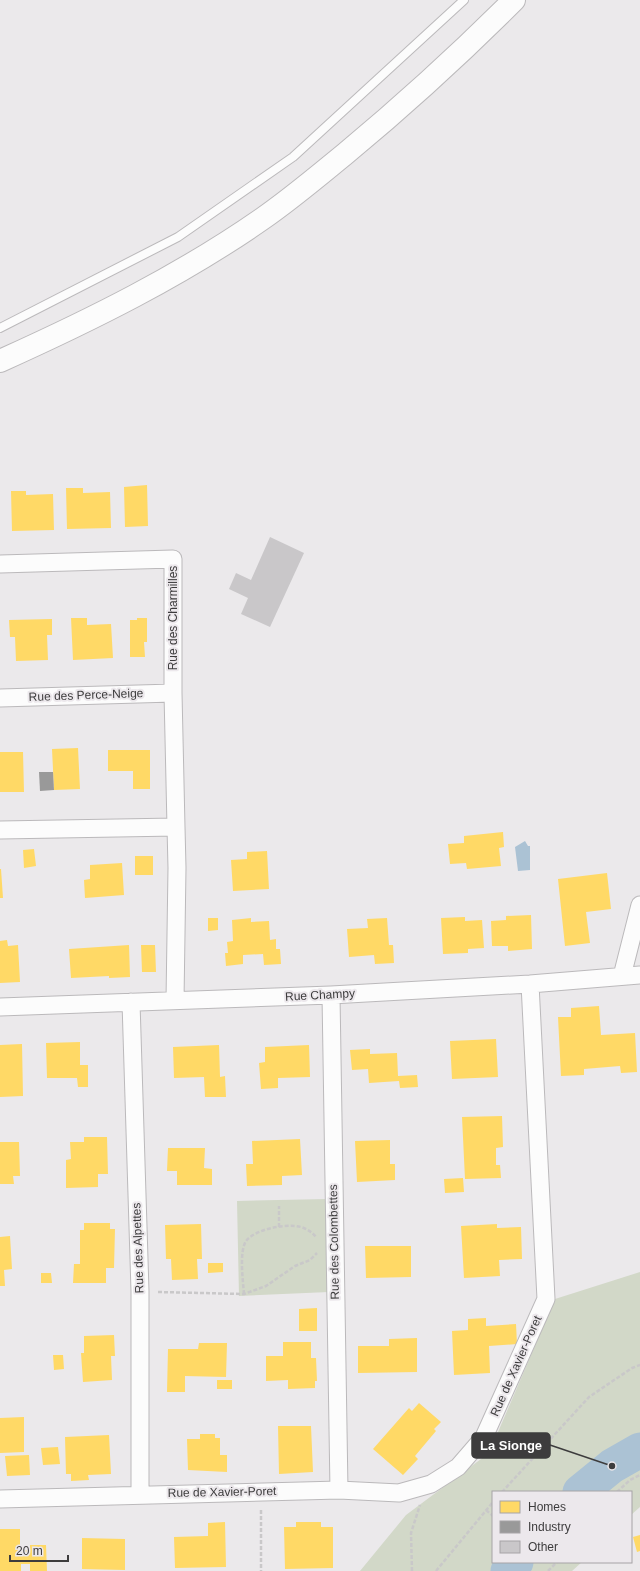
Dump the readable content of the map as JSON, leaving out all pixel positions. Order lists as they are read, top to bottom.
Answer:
{
  "streets": {
    "street": [
      "Rue des Charmilles",
      "Rue des Perce-Neige",
      "Rue Champy",
      "Rue des Colombettes",
      "Rue des Alpettes",
      "Rue de Xavier-Poret"
    ]
  },
  "crossings": [
    ["Rue des Charmilles", "Rue des Perce-Neige"],
    ["Rue des Charmilles", "Rue Champy"],
    ["Rue Champy", "Rue des Colombettes"],
    ["Rue Champy", "Rue des Alpettes"],
    ["Rue Champy", "Rue de Xavier-Poret"],
    ["Rue des Colombettes", "Rue de Xavier-Poret"],
    ["Rue des Alpettes", "Rue de Xavier-Poret"]
  ],
  "places": ["La Sionge"],
  "legend": ["Homes", "Industry", "Other"],
  "scale_bar": "20 m"
}
